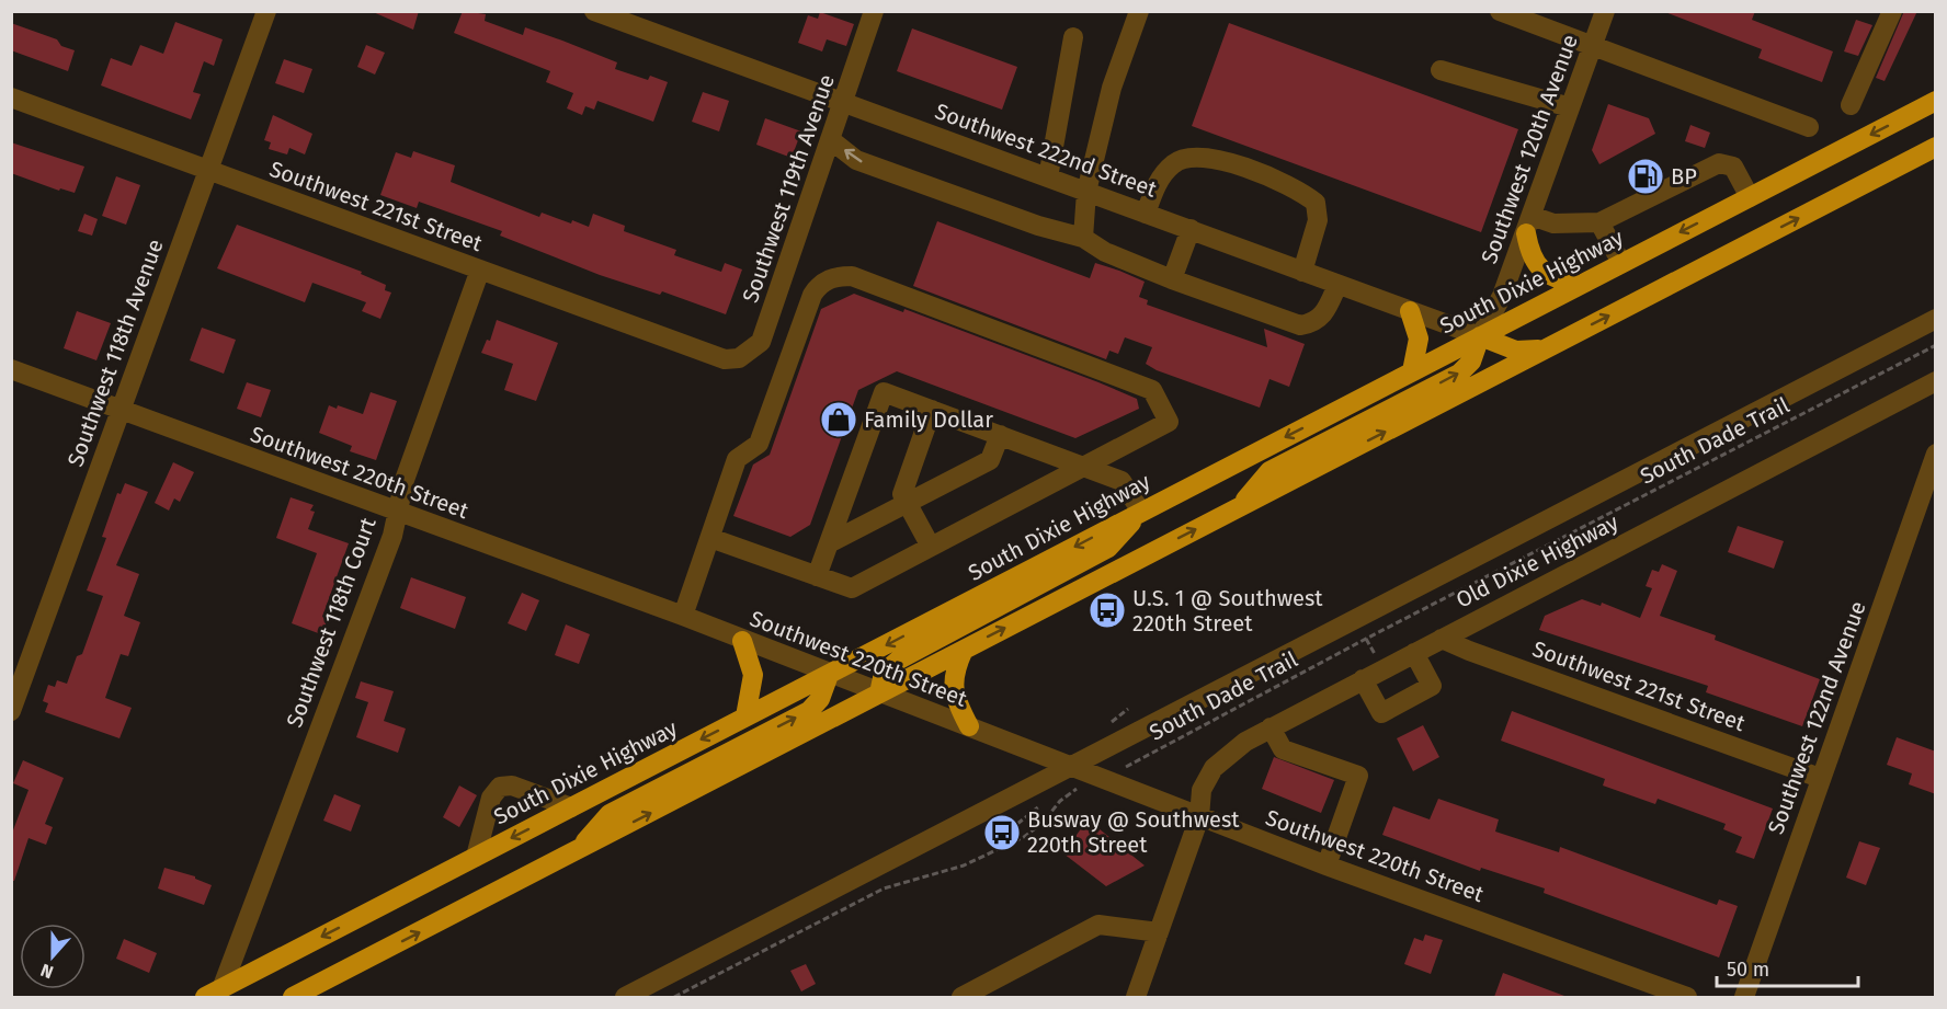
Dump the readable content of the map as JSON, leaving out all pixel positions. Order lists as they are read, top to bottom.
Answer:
{
  "streets": {
    "highway": ["South Dixie Highway"],
    "street": [
      "Southwest 120th Avenue",
      "Southwest 222nd Street",
      "Southwest 119th Avenue",
      "Southwest 221st Street",
      "Southwest 118th Avenue",
      "Southwest 220th Street",
      "Old Dixie Highway",
      "Southwest 118th Court",
      "Southwest 122nd Avenue"
    ],
    "path": ["South Dade Trail"]
  },
  "crossings": [
    ["Southwest 120th Avenue", "Southwest 222nd Street"],
    ["Southwest 120th Avenue", "South Dixie Highway"],
    ["Southwest 222nd Street", "Southwest 119th Avenue"],
    ["Southwest 222nd Street", "South Dixie Highway"],
    ["Southwest 119th Avenue", "Southwest 221st Street"],
    ["Southwest 221st Street", "Southwest 118th Avenue"],
    ["Southwest 221st Street", "Old Dixie Highway"],
    ["Southwest 221st Street", "Southwest 118th Court"],
    ["Southwest 221st Street", "Southwest 122nd Avenue"],
    ["South Dixie Highway", "Southwest 220th Street"],
    ["South Dixie Highway", "Southwest 118th Court"],
    ["Southwest 118th Avenue", "Southwest 220th Street"],
    ["Southwest 220th Street", "Old Dixie Highway"],
    ["Southwest 220th Street", "Southwest 118th Court"]
  ],
  "places": {
    "fuel station": ["BP"],
    "shop": ["Family Dollar"],
    "bus stop": ["U.S. 1 @ Southwest 220th Street", "Busway @ Southwest 220th Street"]
  },
  "scale_bar": "50 m",
  "north": "bottom"
}
